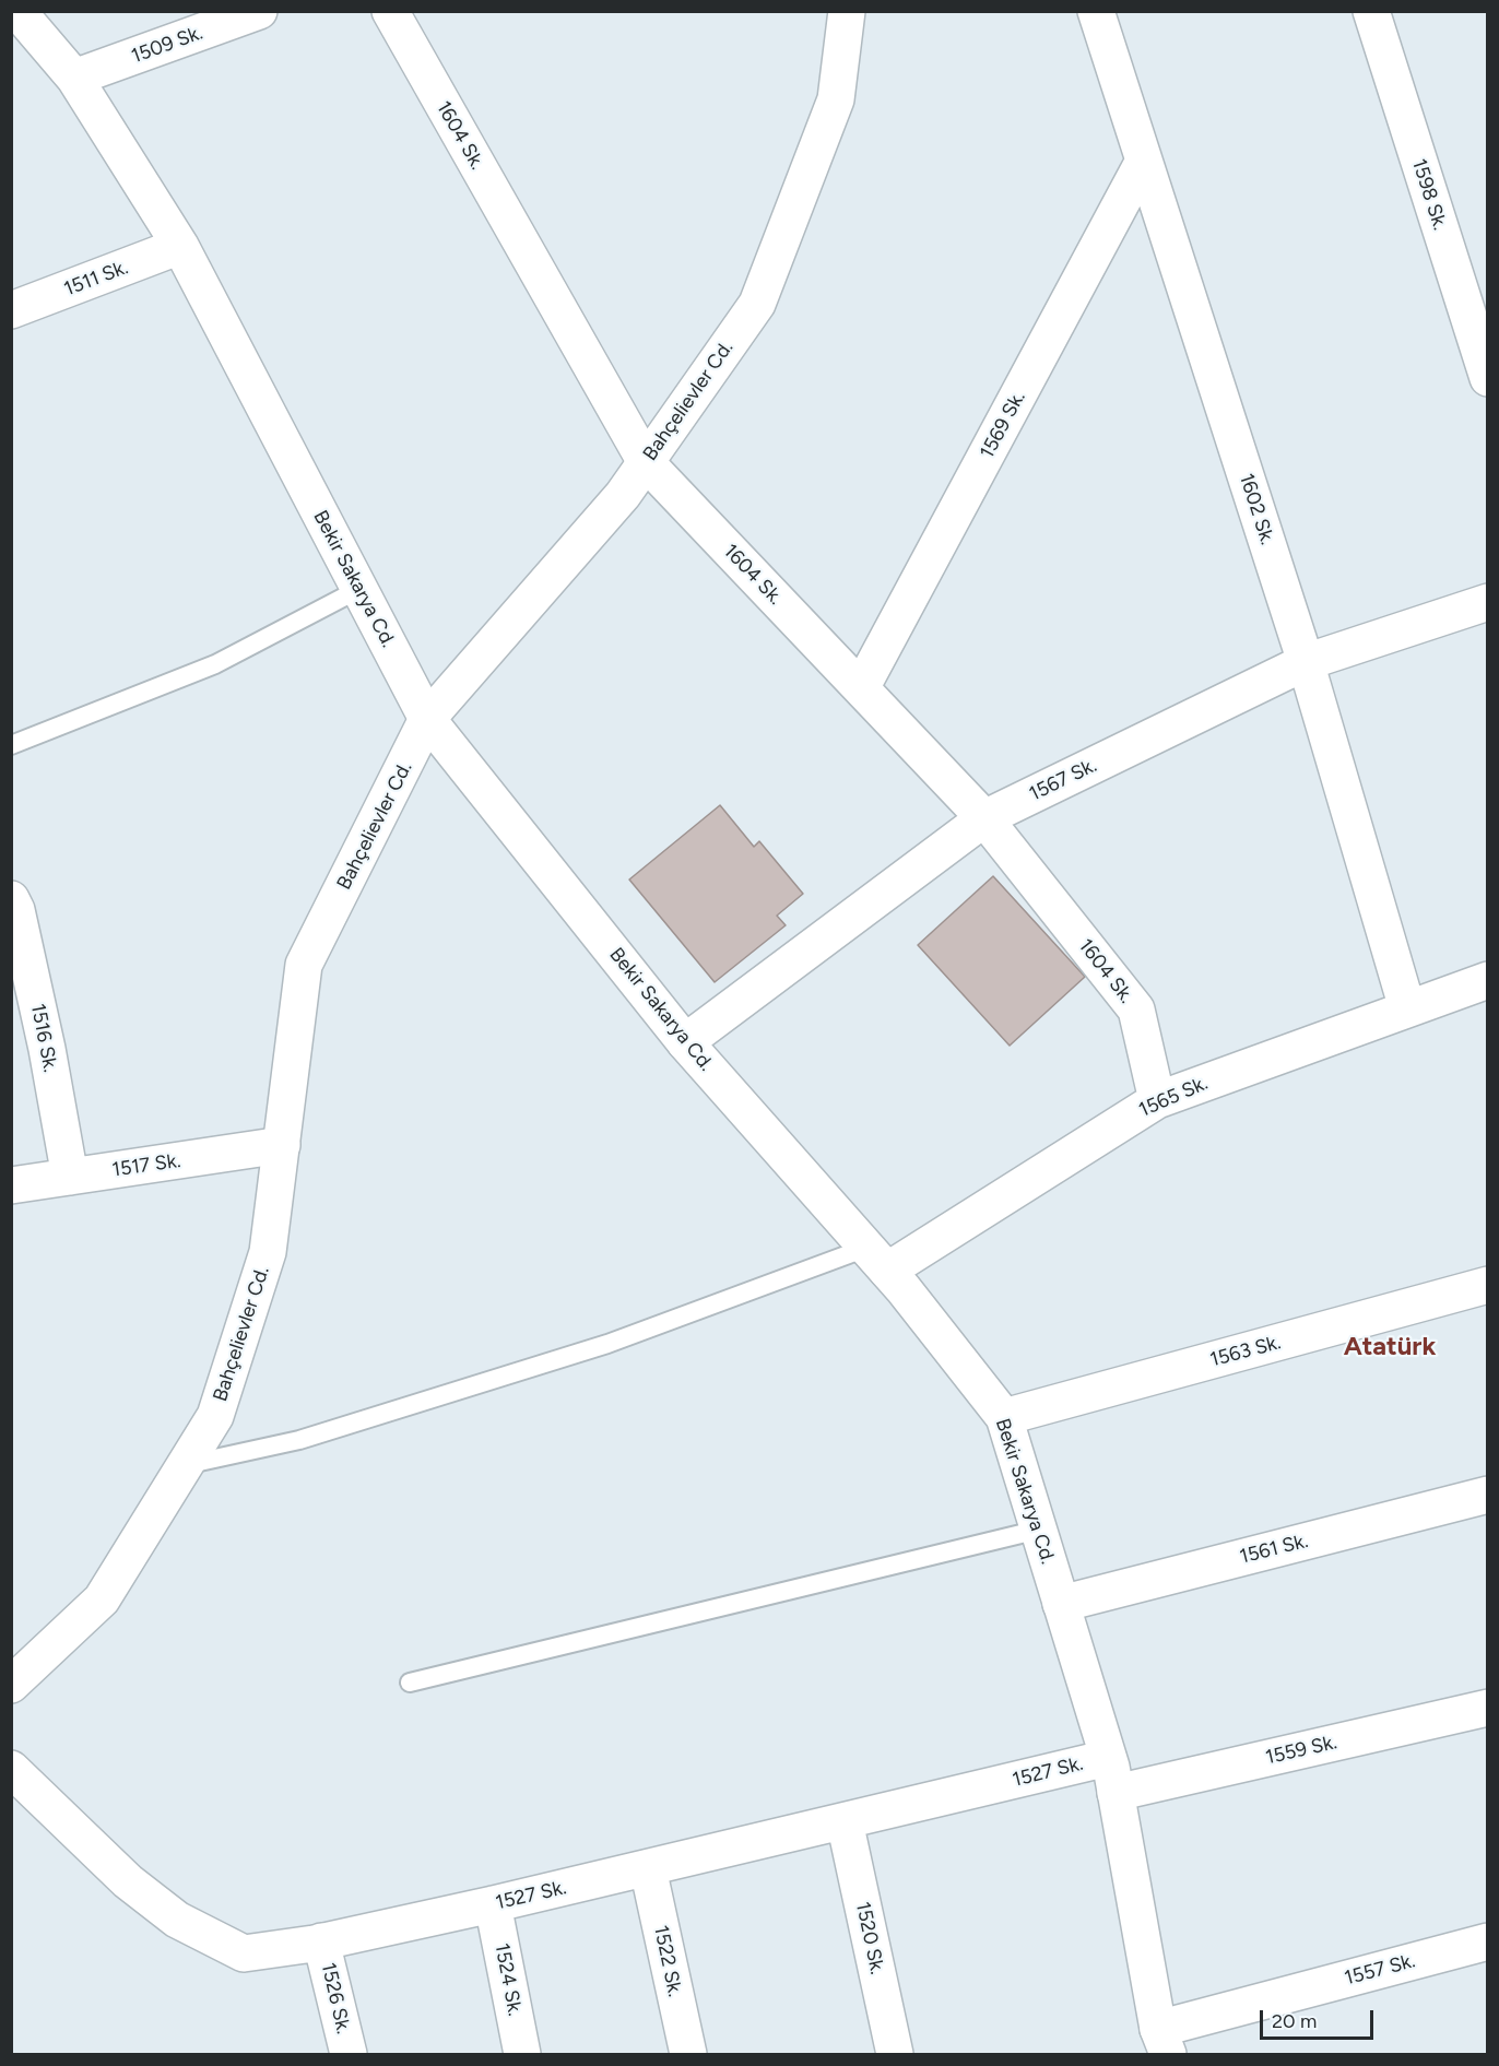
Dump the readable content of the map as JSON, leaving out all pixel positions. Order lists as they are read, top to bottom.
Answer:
{
  "streets": {
    "street": [
      "1509 Sk.",
      "1604 Sk.",
      "1598 Sk.",
      "1511 Sk.",
      "Bahçelievler Cd.",
      "1569 Sk.",
      "1602 Sk.",
      "Bekir Sakarya Cd.",
      "1567 Sk.",
      "1516 Sk.",
      "1565 Sk.",
      "1517 Sk.",
      "1563 Sk.",
      "1561 Sk.",
      "1559 Sk.",
      "1527 Sk.",
      "1520 Sk.",
      "1522 Sk.",
      "1557 Sk.",
      "1524 Sk.",
      "1526 Sk."
    ]
  },
  "crossings": [
    ["1509 Sk.", "Bekir Sakarya Cd."],
    ["1604 Sk.", "Bahçelievler Cd."],
    ["1604 Sk.", "1569 Sk."],
    ["1604 Sk.", "1567 Sk."],
    ["1604 Sk.", "1565 Sk."],
    ["1511 Sk.", "Bekir Sakarya Cd."],
    ["Bahçelievler Cd.", "Bekir Sakarya Cd."],
    ["Bahçelievler Cd.", "1517 Sk."],
    ["1569 Sk.", "1602 Sk."],
    ["1602 Sk.", "1567 Sk."],
    ["1602 Sk.", "1565 Sk."],
    ["Bekir Sakarya Cd.", "1567 Sk."],
    ["Bekir Sakarya Cd.", "1565 Sk."],
    ["Bekir Sakarya Cd.", "1563 Sk."],
    ["Bekir Sakarya Cd.", "1561 Sk."],
    ["Bekir Sakarya Cd.", "1559 Sk."],
    ["Bekir Sakarya Cd.", "1527 Sk."],
    ["Bekir Sakarya Cd.", "1557 Sk."],
    ["1516 Sk.", "1517 Sk."],
    ["1527 Sk.", "1520 Sk."],
    ["1527 Sk.", "1522 Sk."],
    ["1527 Sk.", "1524 Sk."],
    ["1527 Sk.", "1526 Sk."]
  ],
  "districts": ["Atatürk"],
  "scale_bar": "20 m"
}
